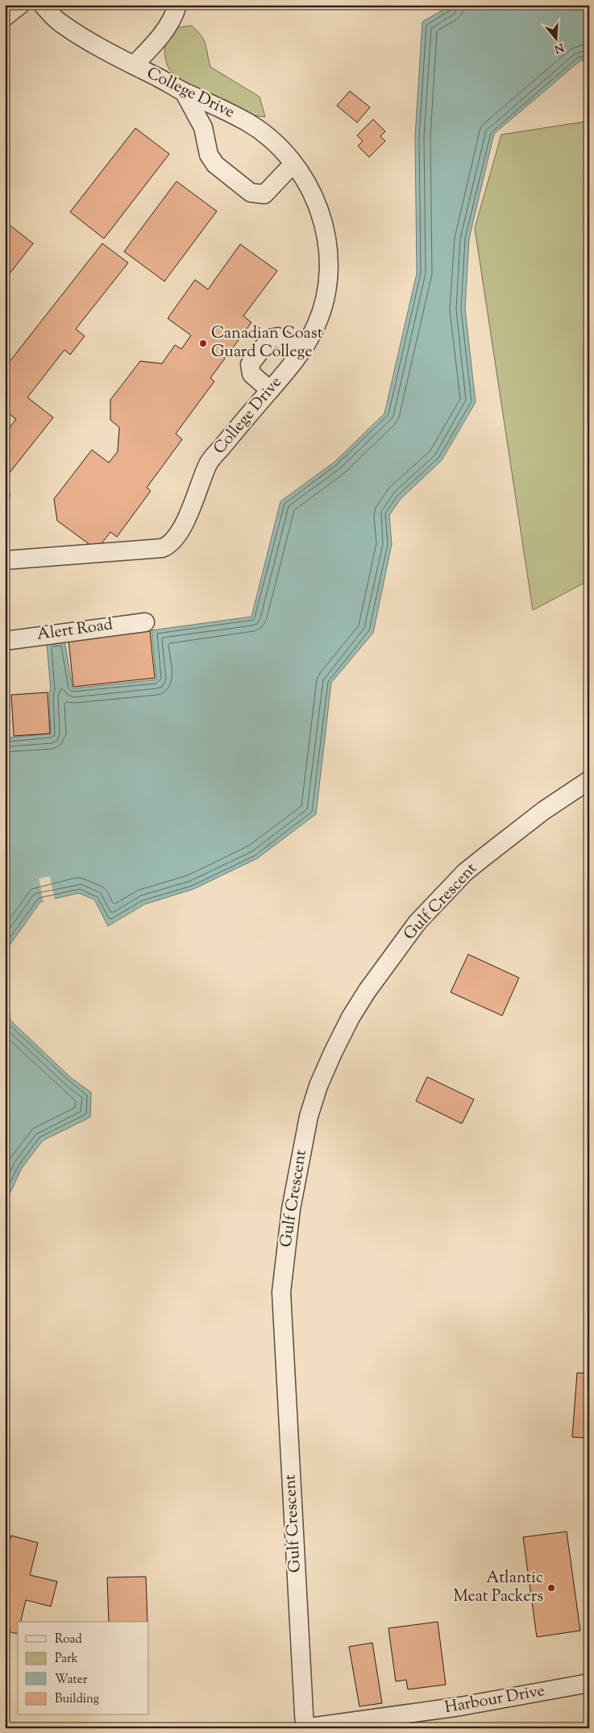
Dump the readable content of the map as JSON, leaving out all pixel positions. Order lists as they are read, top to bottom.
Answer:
{
  "streets": {
    "street": [
      "College Drive",
      "Alert Road",
      "Gulf Crescent",
      "Harbour Drive"
    ]
  },
  "crossings": [
    ["Gulf Crescent", "Harbour Drive"]
  ],
  "places": ["Canadian Coast Guard College", "Atlantic Meat Packers"],
  "legend": [
    "Road",
    "Park",
    "Water",
    "Building"
  ],
  "north": "bottom"
}
